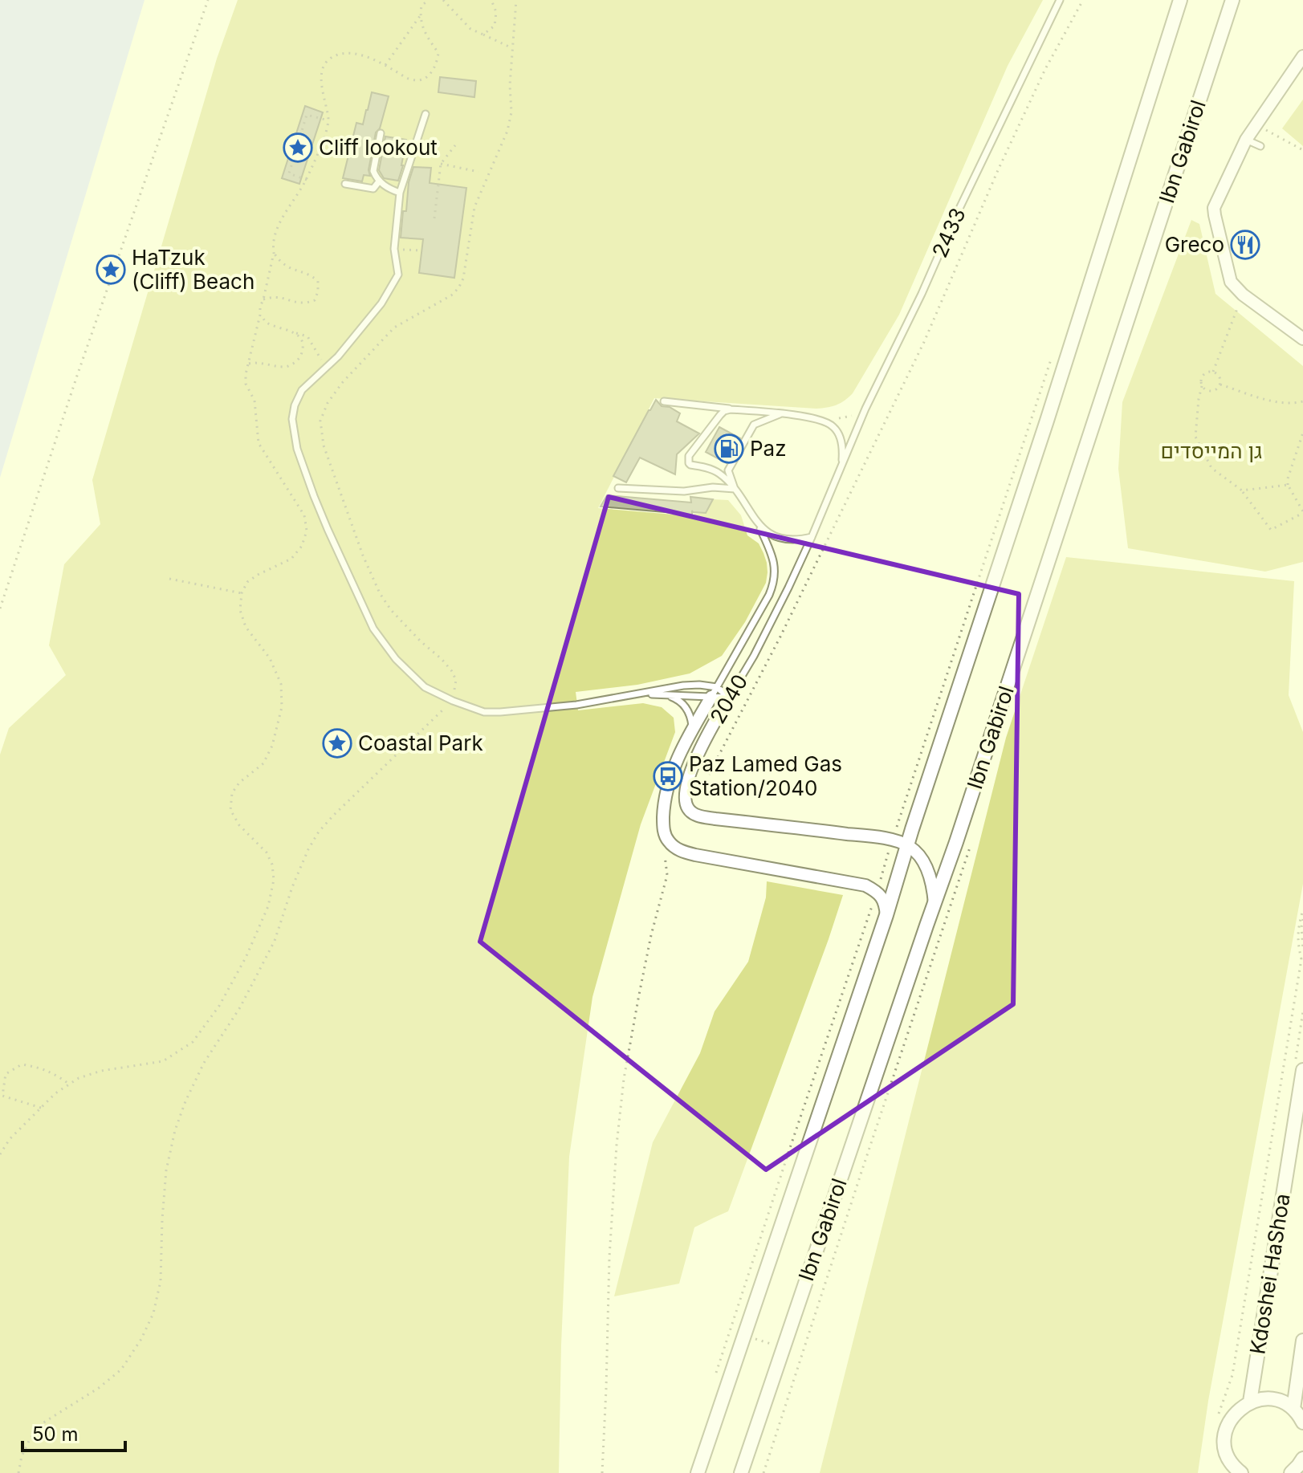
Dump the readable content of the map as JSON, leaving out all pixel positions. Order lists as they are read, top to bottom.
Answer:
{
  "streets": {
    "street": ["Ibn Gabirol", "2040", "Kdoshei HaShoa"],
    "lane": ["2433"]
  },
  "crossings": [
    ["2433", "2040"]
  ],
  "parks": ["גן המייסדים"],
  "places": {
    "place": ["Cliff lookout", "HaTzuk (Cliff) Beach", "Coastal Park"],
    "restaurant": ["Greco"],
    "fuel station": ["Paz"],
    "bus stop": ["Paz Lamed Gas Station/2040"]
  },
  "scale_bar": "50 m"
}
